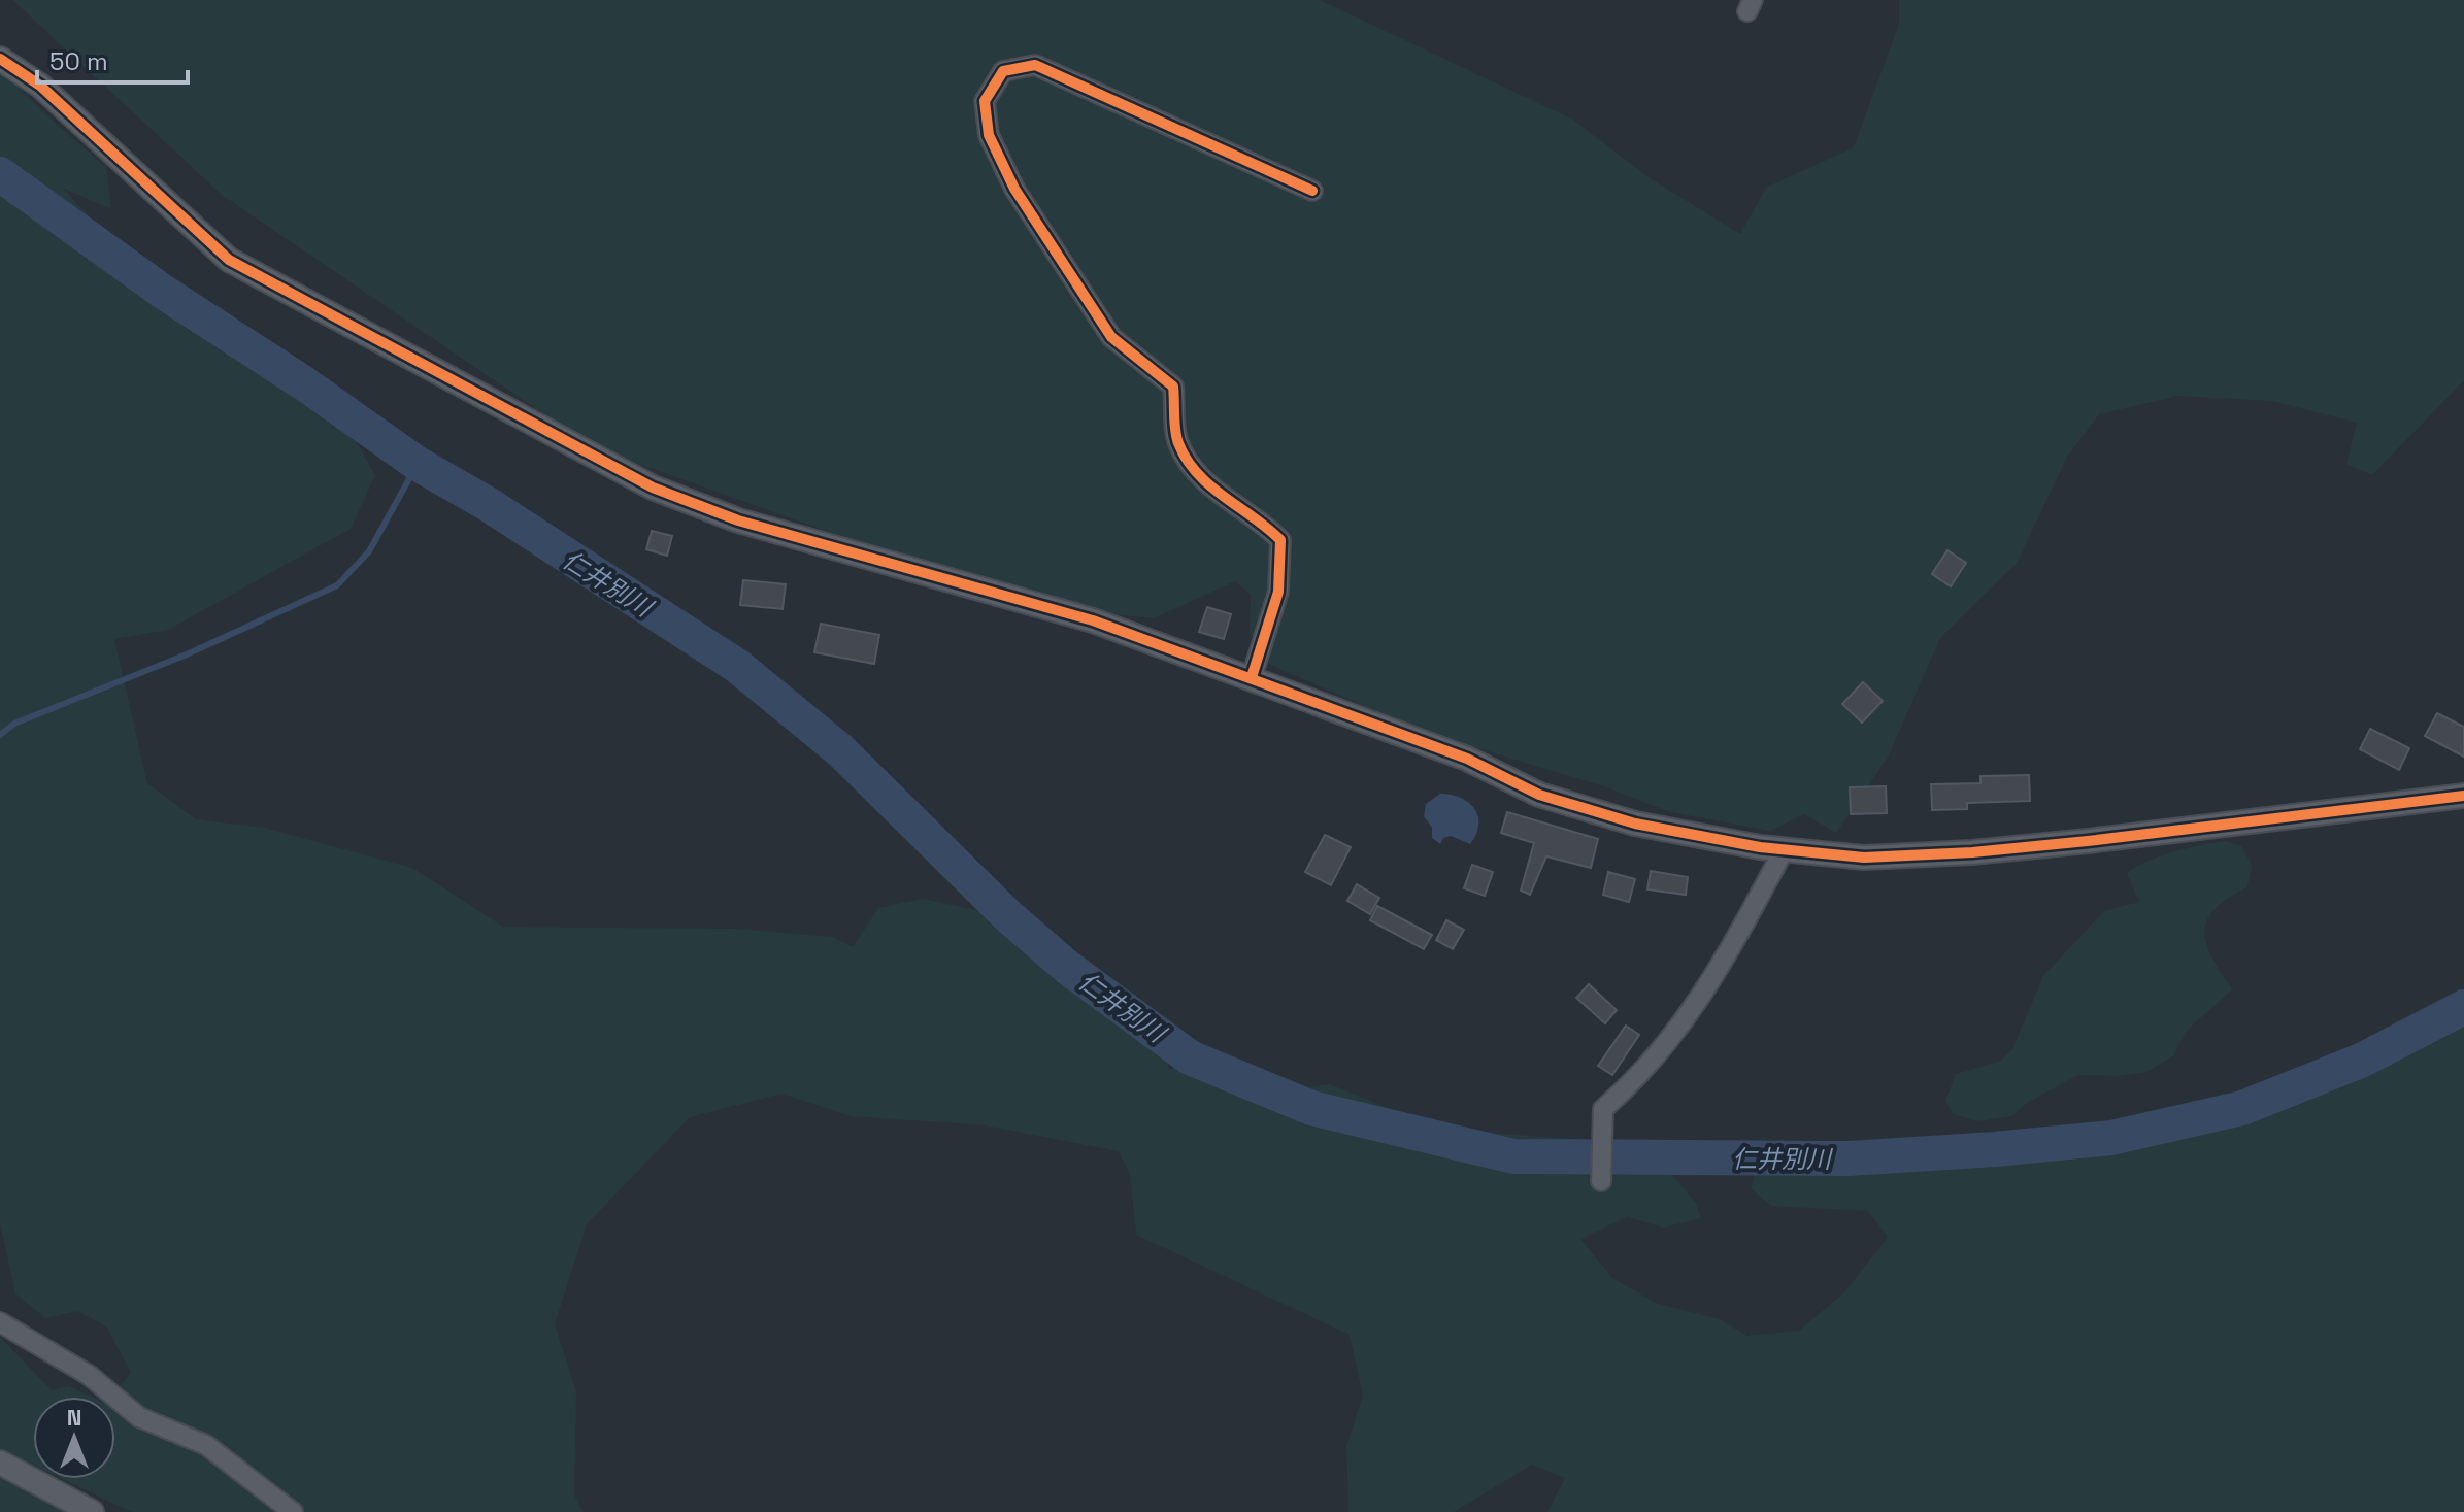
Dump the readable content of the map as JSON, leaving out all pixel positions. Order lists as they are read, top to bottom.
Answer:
{
  "water": ["仁井別川"],
  "scale_bar": "50 m",
  "north": "top"
}
